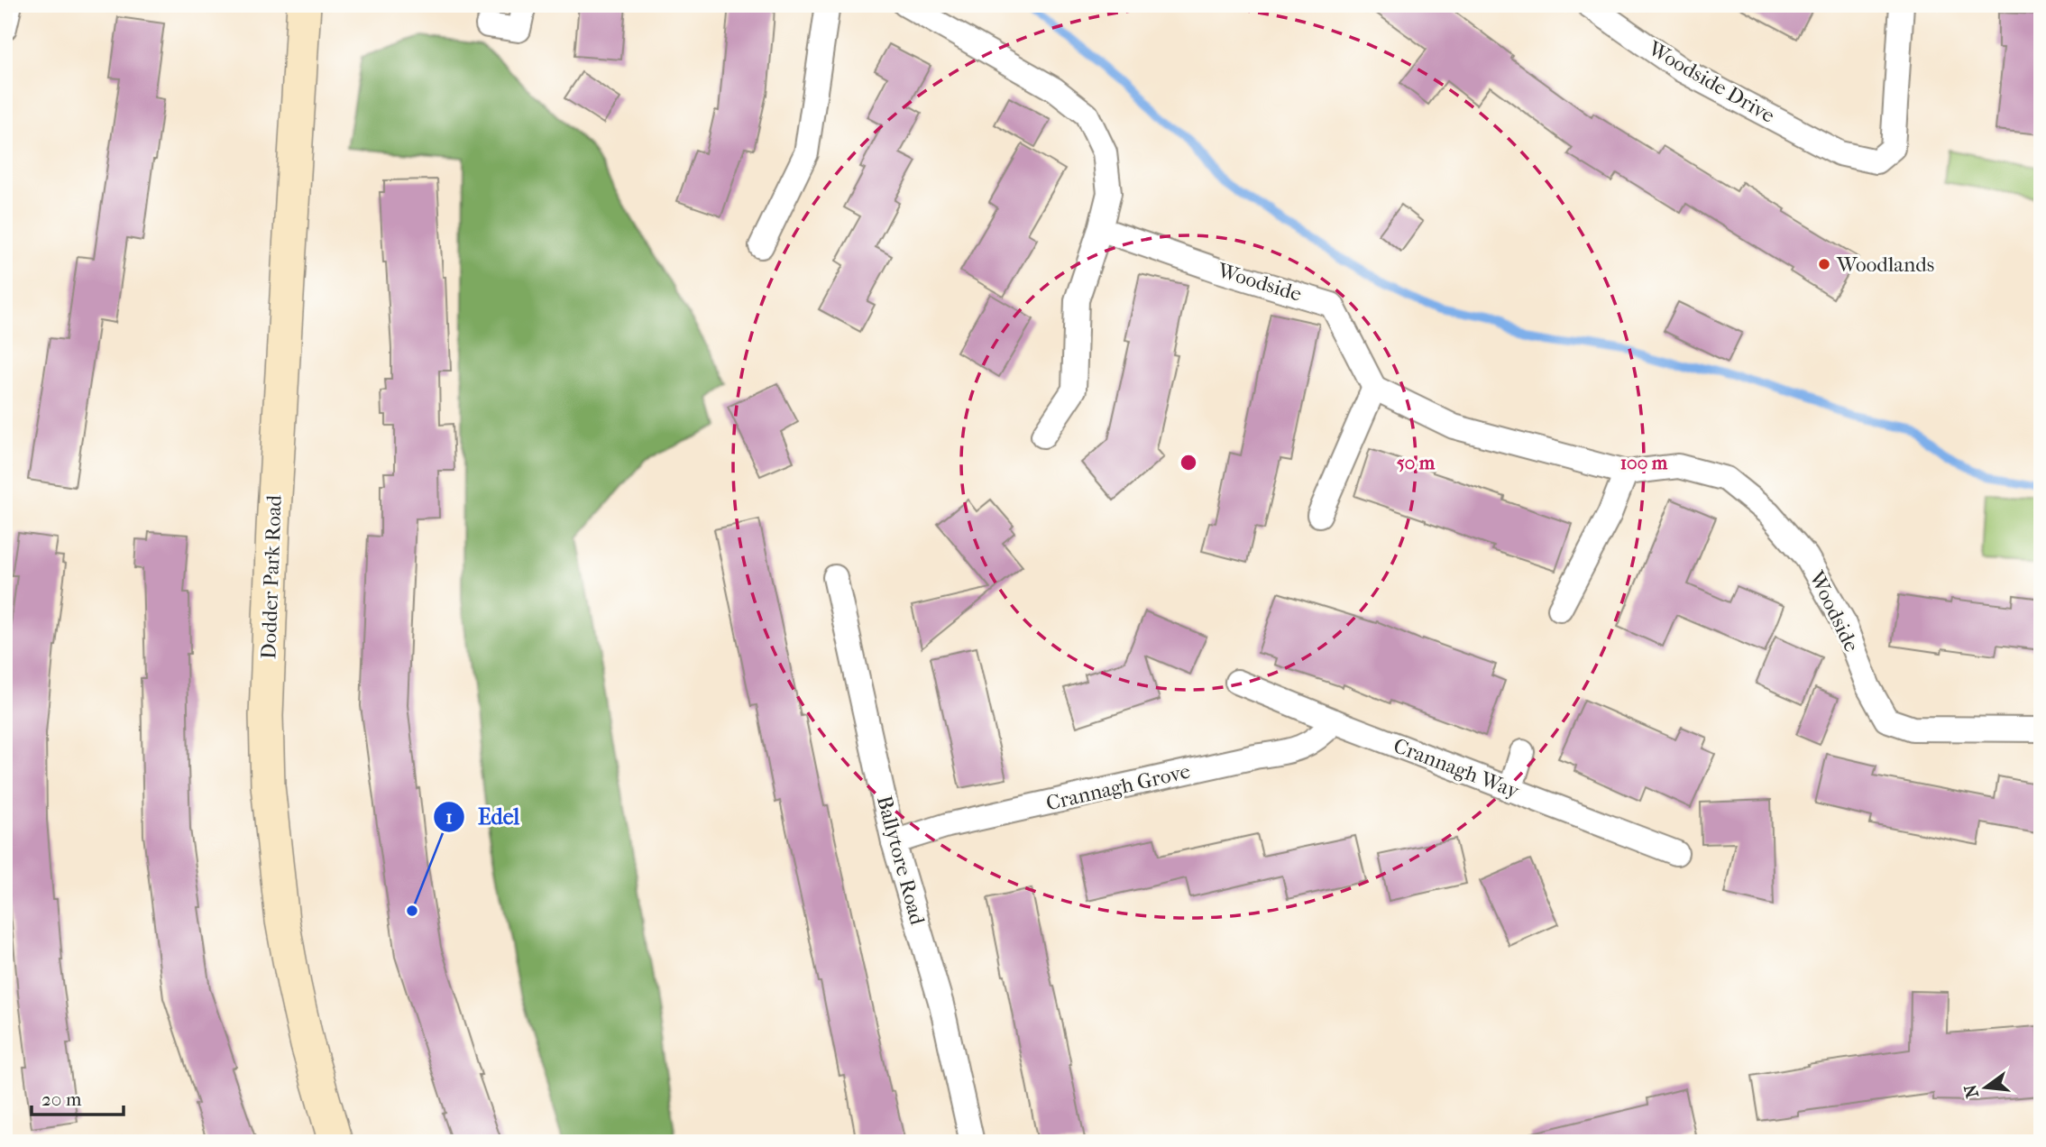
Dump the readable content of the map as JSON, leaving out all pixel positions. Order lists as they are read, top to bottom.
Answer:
{
  "streets": {
    "main road": ["Dodder Park Road"],
    "street": [
      "Woodside Drive",
      "Woodside",
      "Crannagh Way",
      "Crannagh Grove",
      "Ballytore Road"
    ]
  },
  "crossings": [
    ["Crannagh Way", "Crannagh Grove"],
    ["Crannagh Grove", "Ballytore Road"]
  ],
  "places": ["Woodlands", "Edel"],
  "scale_bar": "20 m",
  "north": "left",
  "rings": ["50 m", "100 m"]
}
